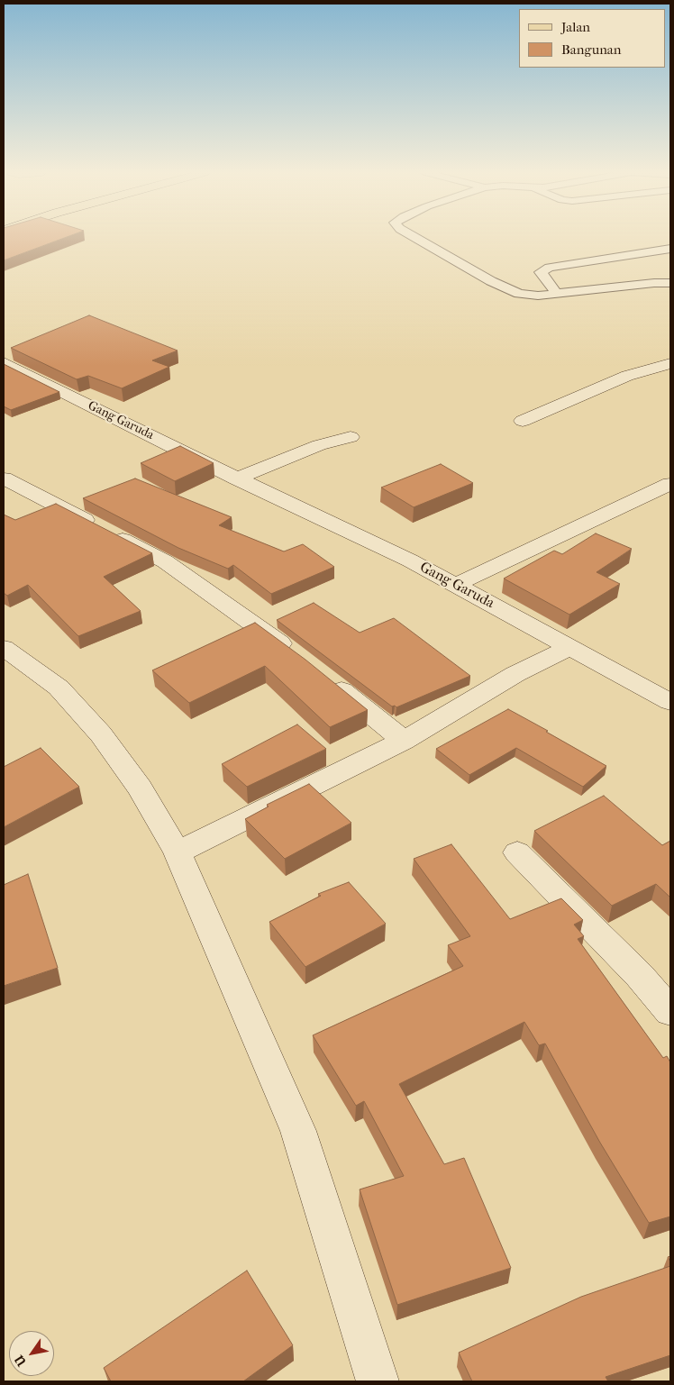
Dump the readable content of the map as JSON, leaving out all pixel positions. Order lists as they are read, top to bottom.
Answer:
{
  "streets": {
    "street": ["Gang Garuda"]
  },
  "legend": ["Jalan", "Bangunan"],
  "north": "bottom left"
}
